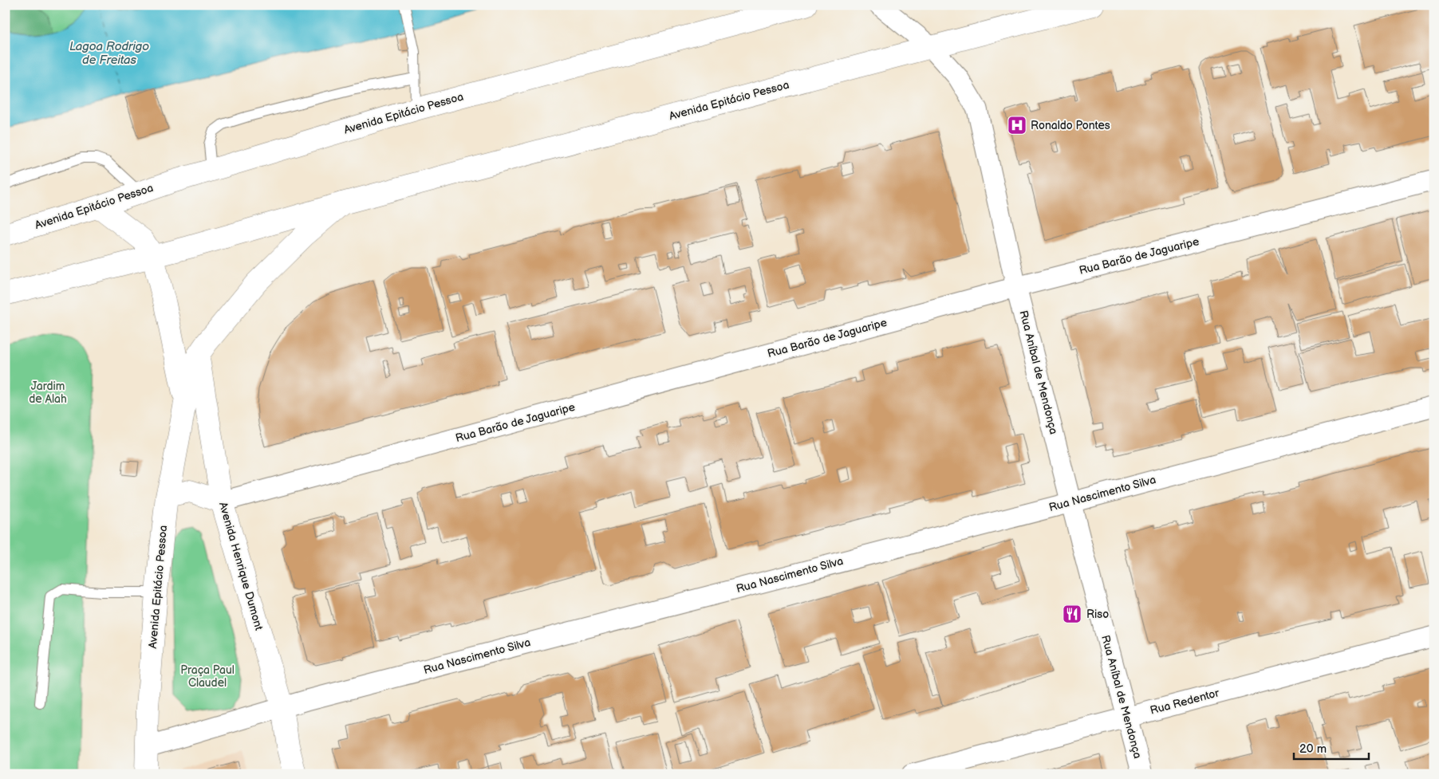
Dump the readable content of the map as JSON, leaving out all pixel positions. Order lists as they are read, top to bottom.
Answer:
{
  "streets": {
    "main road": ["Avenida Epitácio Pessoa", "Avenida Henrique Dumont"],
    "street": [
      "Rua Barão de Jaguaripe",
      "Rua Aníbal de Mendonça",
      "Rua Nascimento Silva",
      "Rua Redentor"
    ]
  },
  "crossings": [
    ["Avenida Epitácio Pessoa", "Rua Aníbal de Mendonça"],
    ["Avenida Epitácio Pessoa", "Rua Nascimento Silva"],
    ["Avenida Epitácio Pessoa", "Avenida Henrique Dumont"],
    ["Rua Barão de Jaguaripe", "Rua Aníbal de Mendonça"],
    ["Rua Barão de Jaguaripe", "Avenida Henrique Dumont"],
    ["Rua Aníbal de Mendonça", "Rua Nascimento Silva"],
    ["Rua Aníbal de Mendonça", "Rua Redentor"],
    ["Rua Nascimento Silva", "Avenida Henrique Dumont"]
  ],
  "water": ["Lagoa Rodrigo de Freitas"],
  "parks": ["Jardim de Alah", "Praça Paul Claudel"],
  "places": {
    "hospital": ["Ronaldo Pontes"],
    "restaurant": ["Riso"]
  },
  "scale_bar": "20 m"
}
